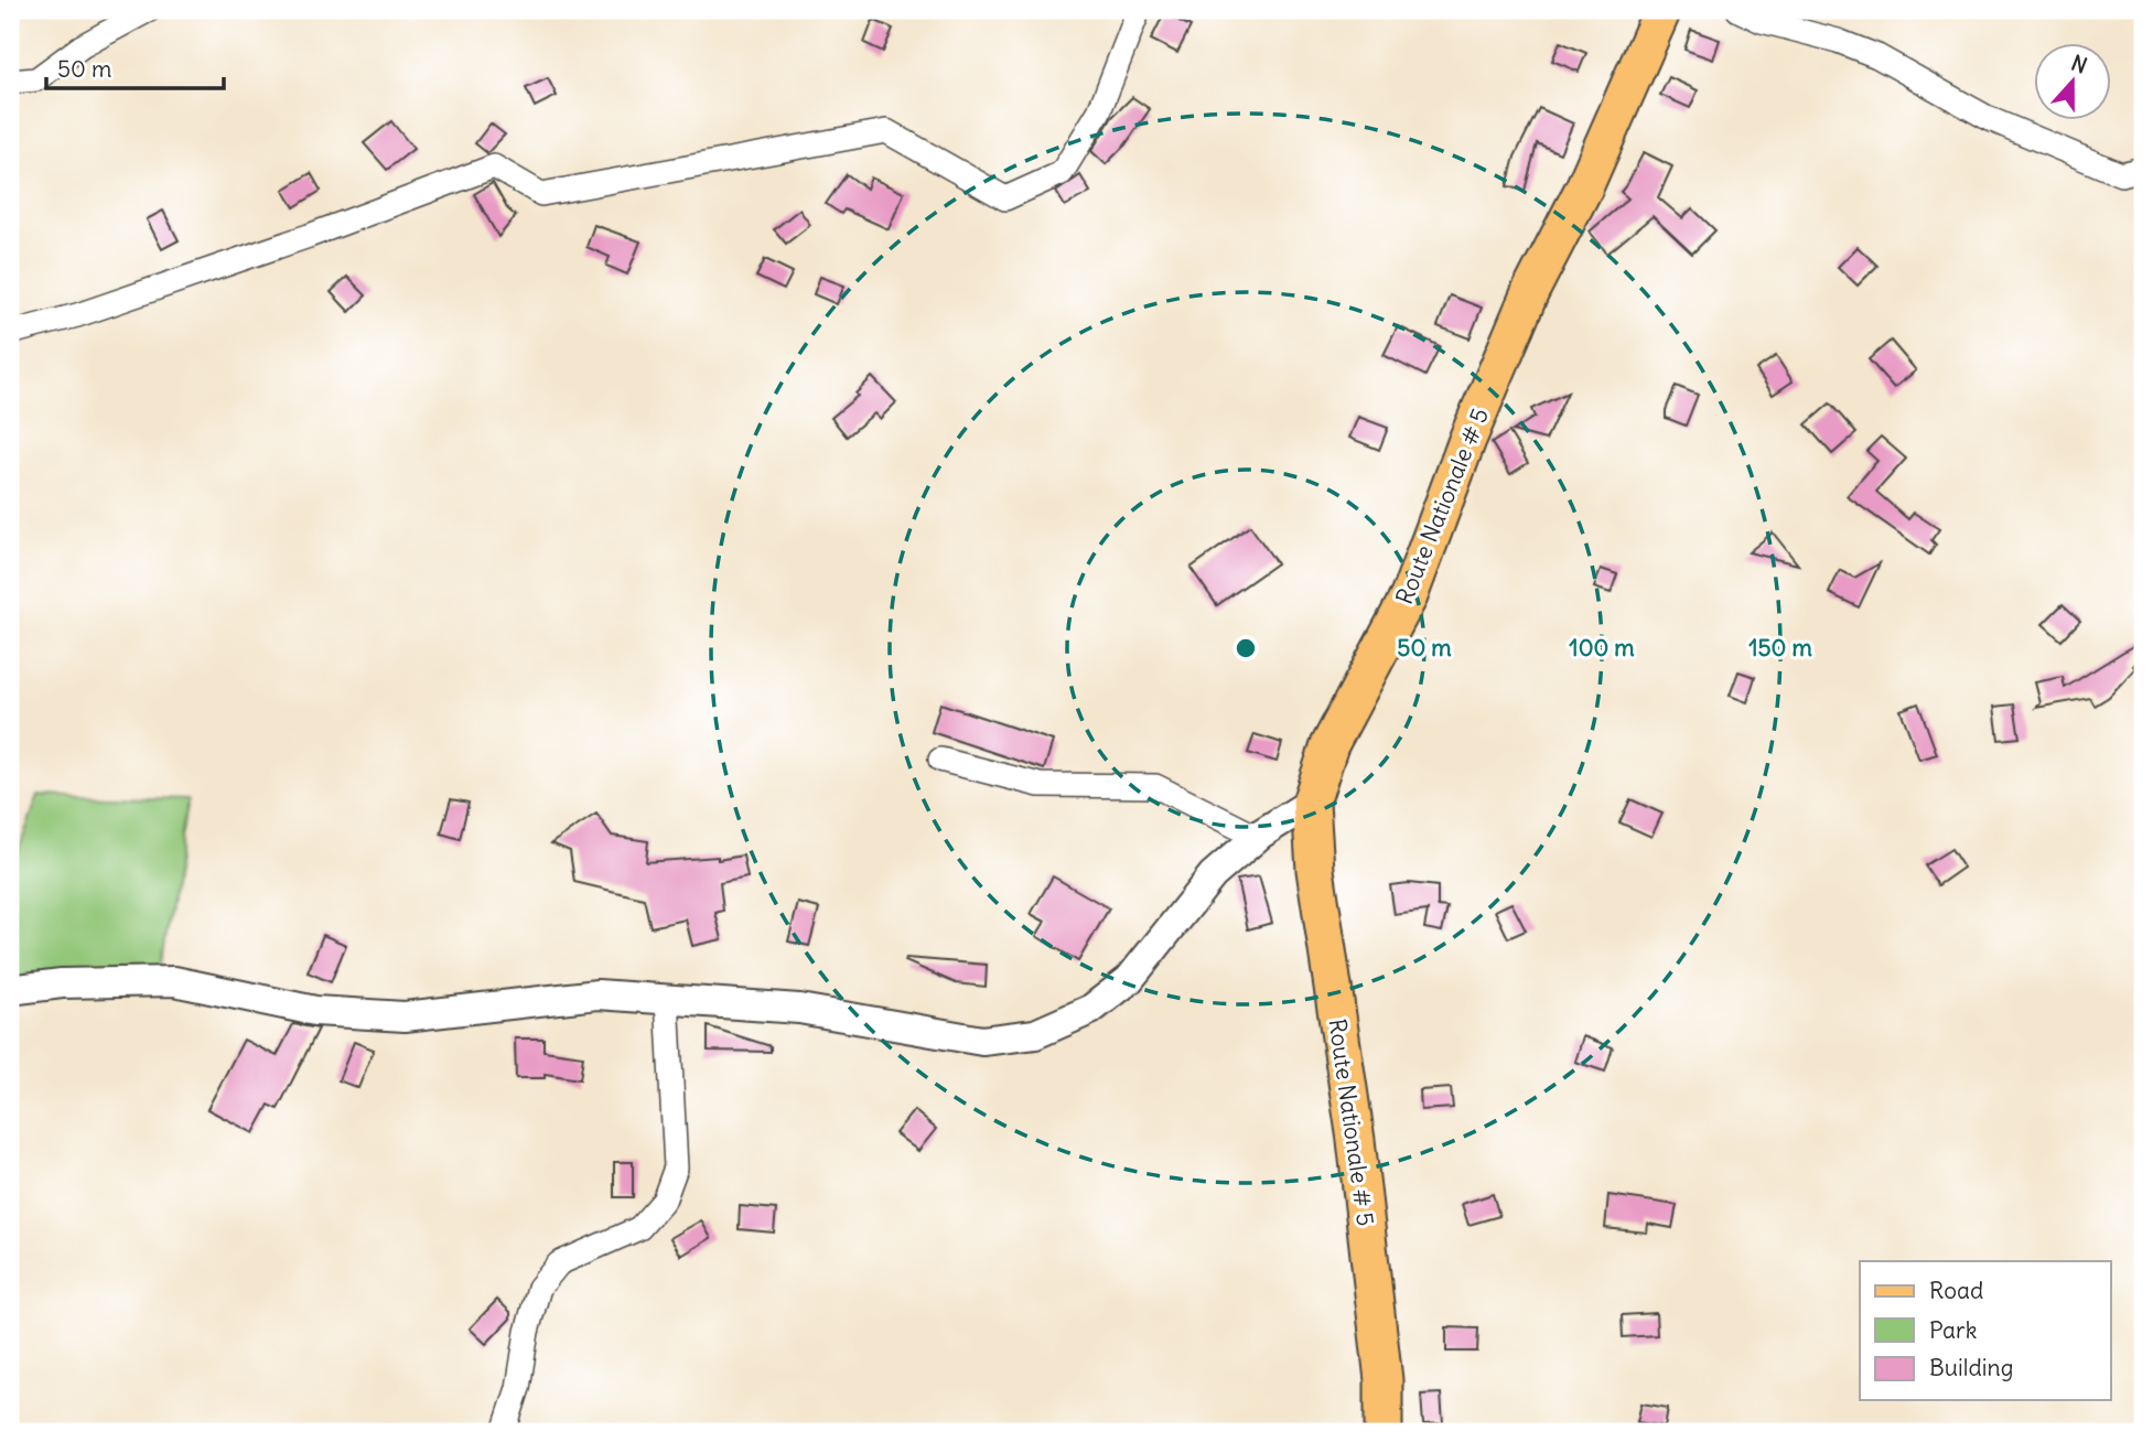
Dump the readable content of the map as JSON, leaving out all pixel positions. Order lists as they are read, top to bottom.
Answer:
{
  "streets": {
    "main road": ["Route Nationale # 5"]
  },
  "legend": ["Road", "Park", "Building"],
  "scale_bar": "50 m",
  "north": "top",
  "rings": ["50 m", "100 m", "150 m"]
}
